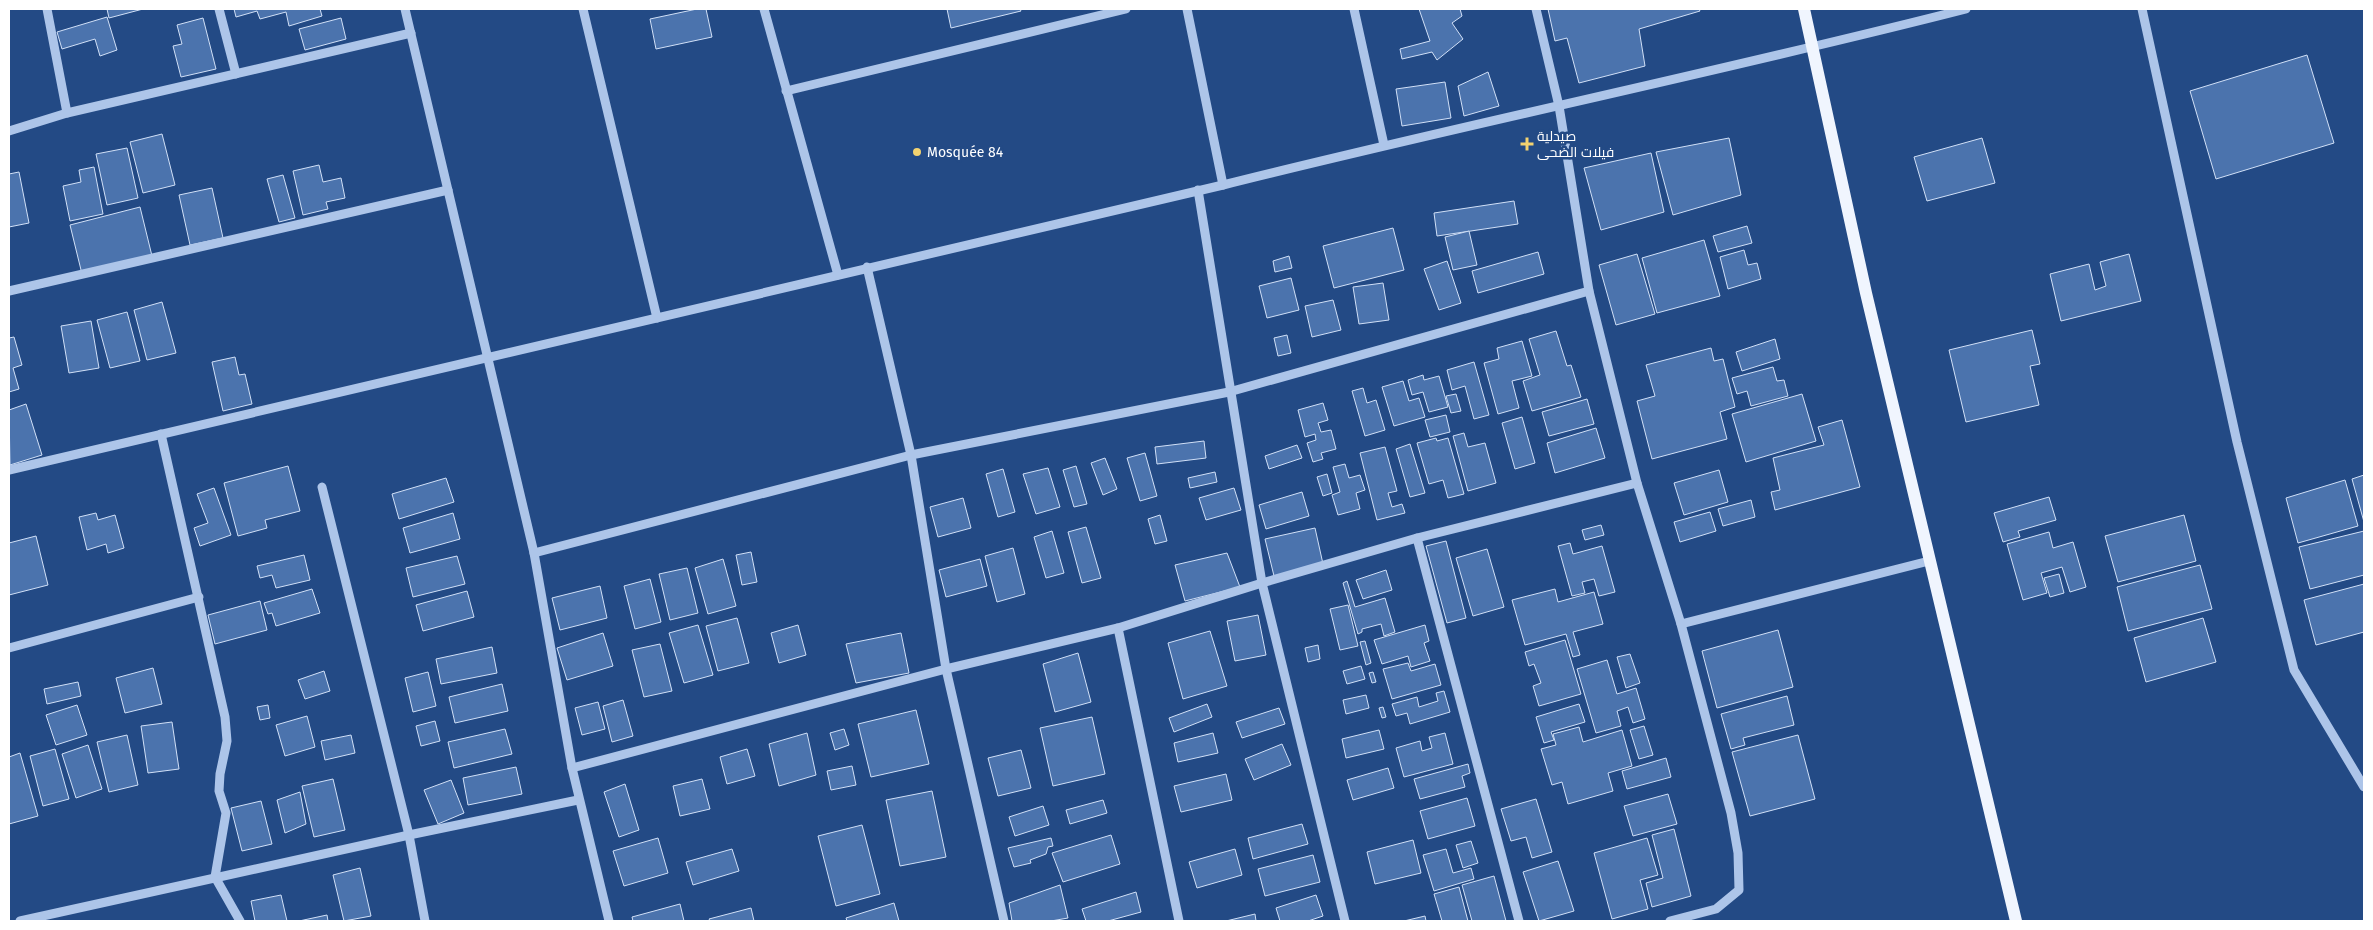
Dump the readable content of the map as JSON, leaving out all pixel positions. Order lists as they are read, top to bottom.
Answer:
{
  "places": {
    "health": ["صيدلية فيلات الضحى"],
    "other": ["Mosquée 84"]
  }
}
